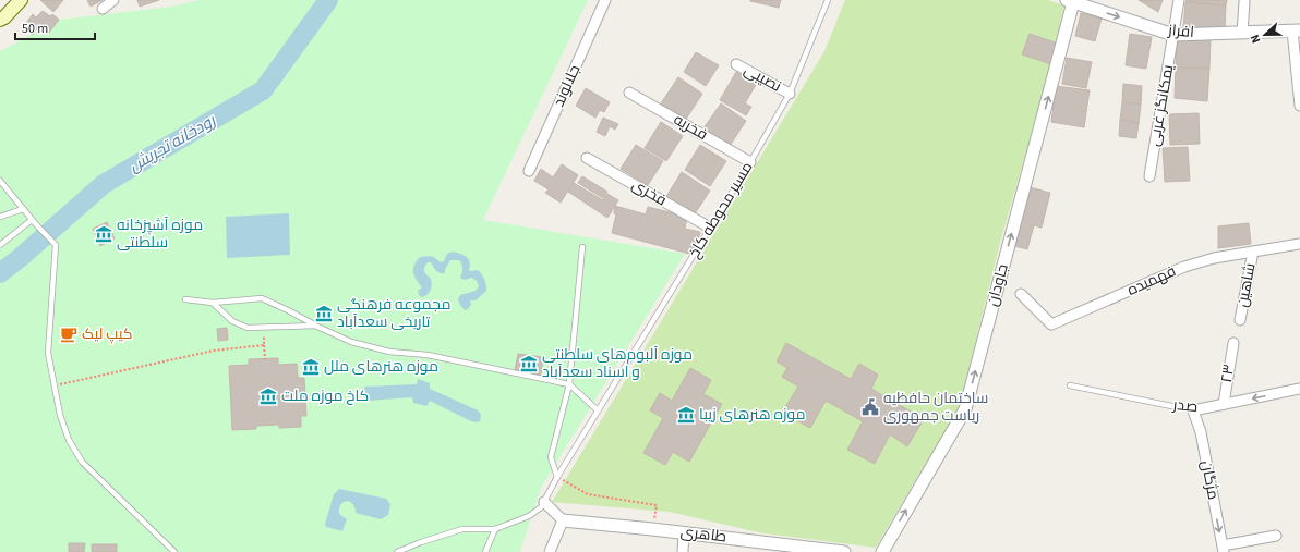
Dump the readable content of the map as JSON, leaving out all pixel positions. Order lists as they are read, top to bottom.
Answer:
{
  "streets": {
    "street": [
      "افراز",
      "نصیبی",
      "جلالوند",
      "یمکانگز غربی",
      "فخریه",
      "فخری",
      "فهمیده",
      "جاودان",
      "شاهین",
      "۲۳",
      "صدر",
      "مژگان",
      "طاهری"
    ],
    "lane": ["مسیر محوطه کاخ"]
  },
  "crossings": [
    ["افراز", "یمکانگز غربی"],
    ["افراز", "جاودان"],
    ["نصیبی", "مسیر محوطه کاخ"],
    ["فخریه", "مسیر محوطه کاخ"],
    ["فخری", "مسیر محوطه کاخ"],
    ["فهمیده", "شاهین"],
    ["۲۳", "صدر"],
    ["صدر", "مژگان"]
  ],
  "one_way": ["افراز", "جاودان", "مژگان"],
  "water": ["رودخانه تجریش"],
  "places": {
    "museum": [
      "موزه آشپزخانه سلطنتی",
      "مجموعه فرهنگی تاریخی سعدآباد",
      "موزه آلبوم‌های سلطنتی و اسناد سعدآباد",
      "موزه هنرهای ملل",
      "کاخ موزه ملت",
      "موزه هنرهای زیبا"
    ],
    "cafe": ["کیپ لیک"],
    "public building": ["ساختمان حافظیه ریاست جمهوری"]
  },
  "scale_bar": "50 m",
  "north": "left"
}
